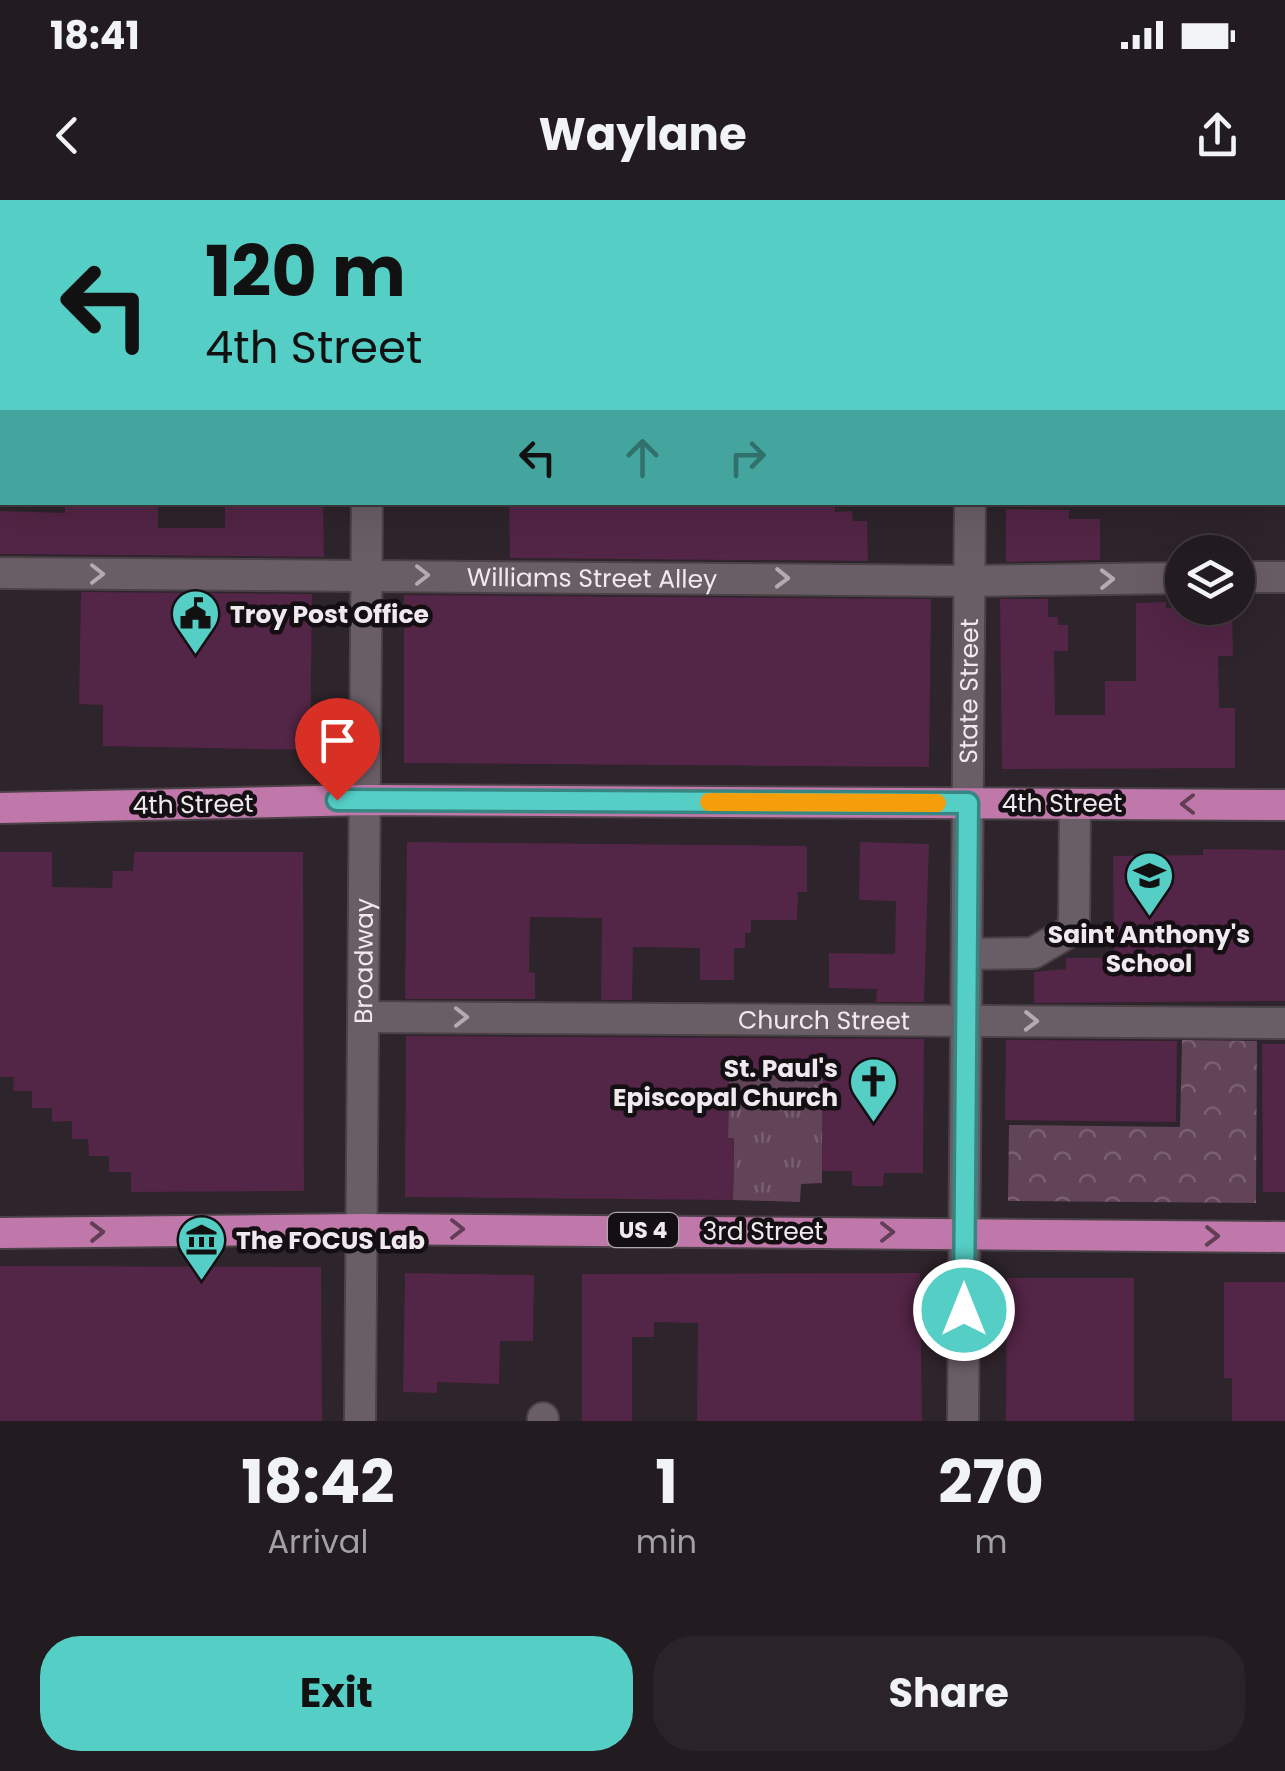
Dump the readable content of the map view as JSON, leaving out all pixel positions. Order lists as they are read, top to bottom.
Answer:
{
  "streets": {
    "main road": ["4th Street", "US 4", "3rd Street"],
    "street": [
      "Williams Street Alley",
      "State Street",
      "Broadway",
      "Church Street"
    ]
  },
  "crossings": [
    ["Williams Street Alley", "State Street"],
    ["Williams Street Alley", "Broadway"],
    ["State Street", "4th Street"],
    ["State Street", "Church Street"],
    ["State Street", "3rd Street"],
    ["4th Street", "Broadway"],
    ["Broadway", "Church Street"],
    ["Broadway", "3rd Street"]
  ],
  "one_way": ["Williams Street Alley", "Church Street", "3rd Street"],
  "places": {
    "public building": ["Troy Post Office"],
    "school or university": ["Saint Anthony's School"],
    "church": ["St. Paul's Episcopal Church"],
    "museum": ["The FOCUS Lab"]
  },
  "page": {
    "status": "18:41",
    "header": "Waylane",
    "turn": ["120 m", "4th Street"],
    "eta": [
      "18:42",
      "Arrival",
      "1",
      "min",
      "270",
      "m"
    ],
    "buttons": ["Exit", "Share"]
  }
}
